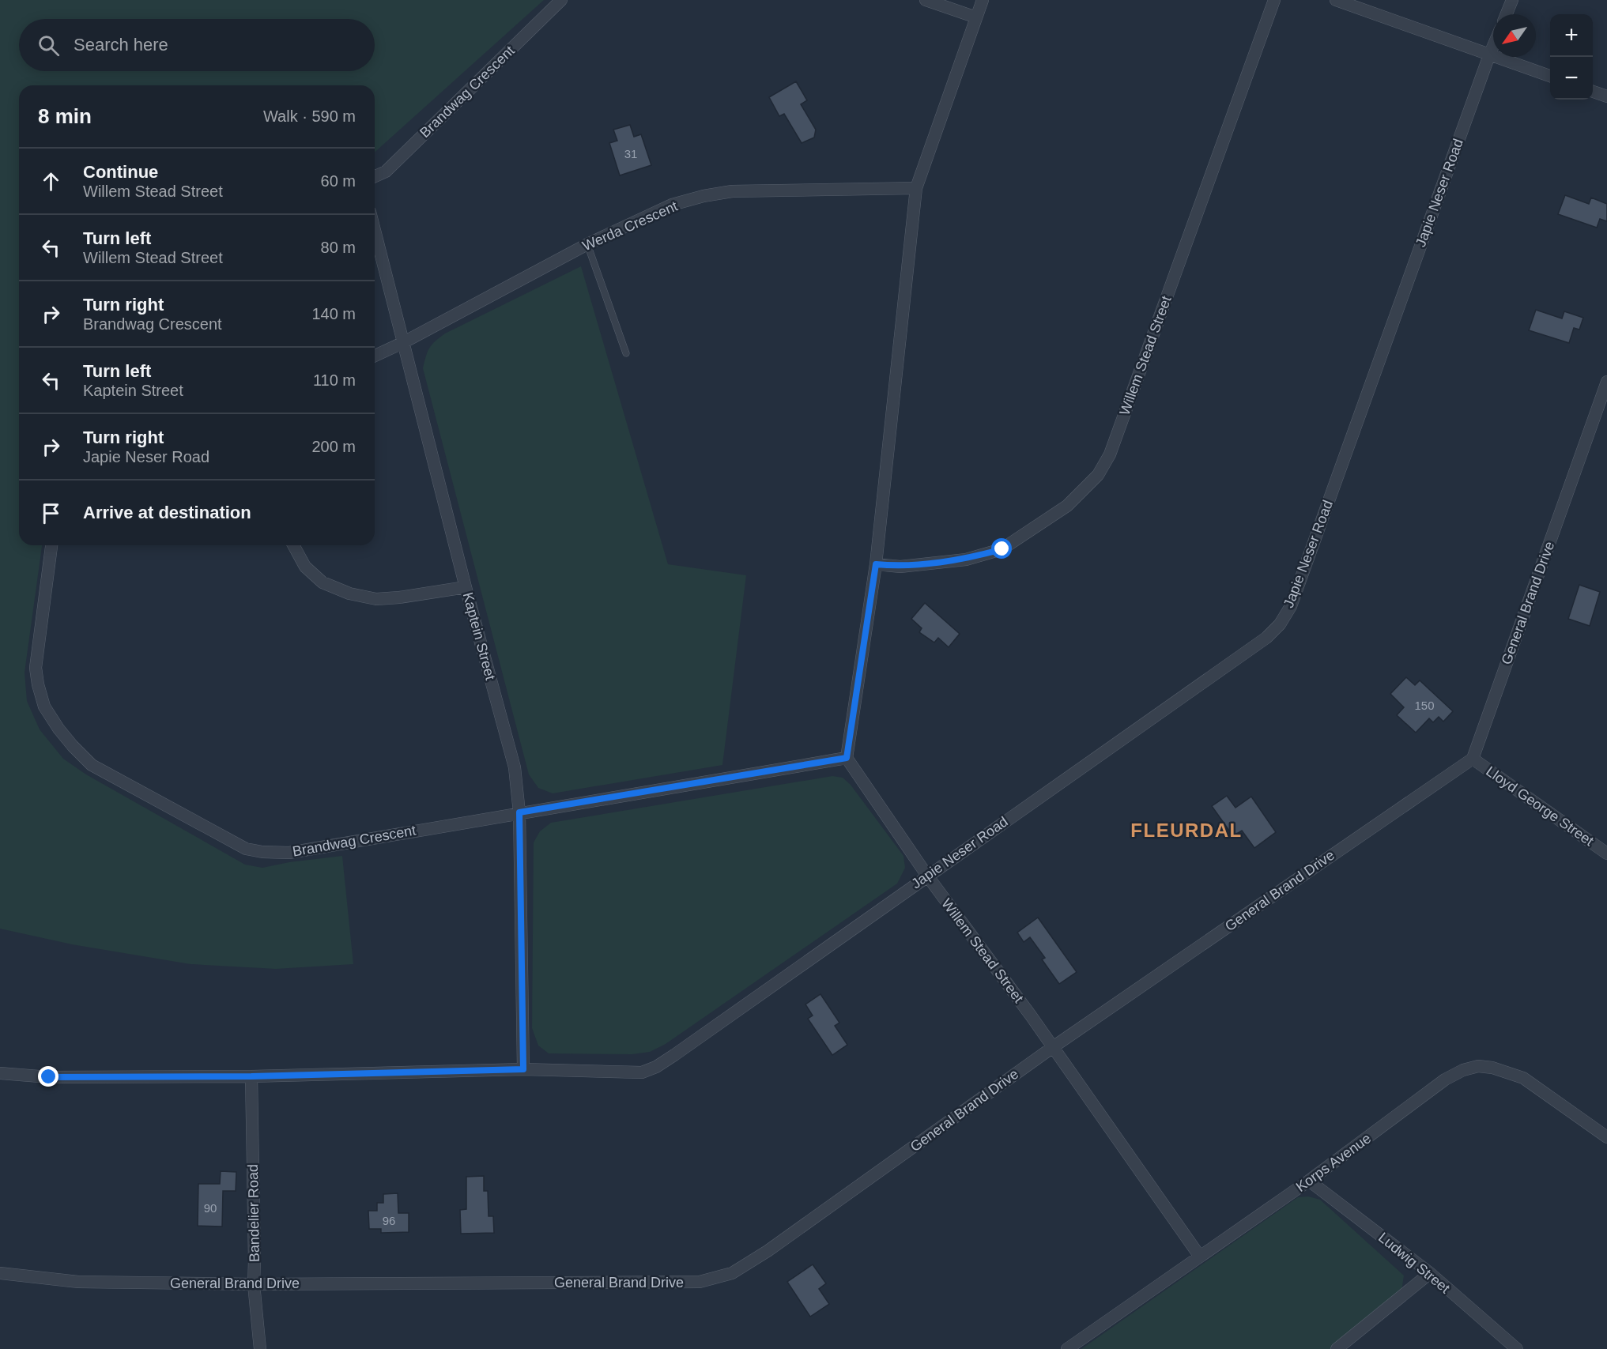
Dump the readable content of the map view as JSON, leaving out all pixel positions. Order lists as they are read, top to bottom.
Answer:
{
  "streets": {
    "street": [
      "Brandwag Crescent",
      "Japie Neser Road",
      "Werda Crescent",
      "Willem Stead Street",
      "General Brand Drive",
      "Kaptein Street",
      "Lloyd George Street",
      "Korps Avenue",
      "Bandelier Road",
      "Ludwig Street"
    ]
  },
  "crossings": [
    ["Brandwag Crescent", "Willem Stead Street"],
    ["Brandwag Crescent", "Kaptein Street"],
    ["Japie Neser Road", "Willem Stead Street"],
    ["Japie Neser Road", "Kaptein Street"],
    ["Japie Neser Road", "Bandelier Road"],
    ["Werda Crescent", "Kaptein Street"],
    ["Willem Stead Street", "General Brand Drive"],
    ["Willem Stead Street", "Korps Avenue"],
    ["General Brand Drive", "Lloyd George Street"],
    ["General Brand Drive", "Bandelier Road"],
    ["Korps Avenue", "Ludwig Street"]
  ],
  "districts": ["FLEURDAL"],
  "house_numbers": [
    "31",
    "150",
    "90",
    "96"
  ],
  "north": "bottom left",
  "page": {
    "map_buttons": ["+", "−"],
    "search": "Search here",
    "heading": ["8 min", "Walk · 590 m"],
    "list": [
      ["Continue", "Willem Stead Street", "60 m"],
      ["Turn left", "Willem Stead Street", "80 m"],
      ["Turn right", "Brandwag Crescent", "140 m"],
      ["Turn left", "Kaptein Street", "110 m"],
      ["Turn right", "Japie Neser Road", "200 m"],
      "Arrive at destination"
    ]
  }
}
